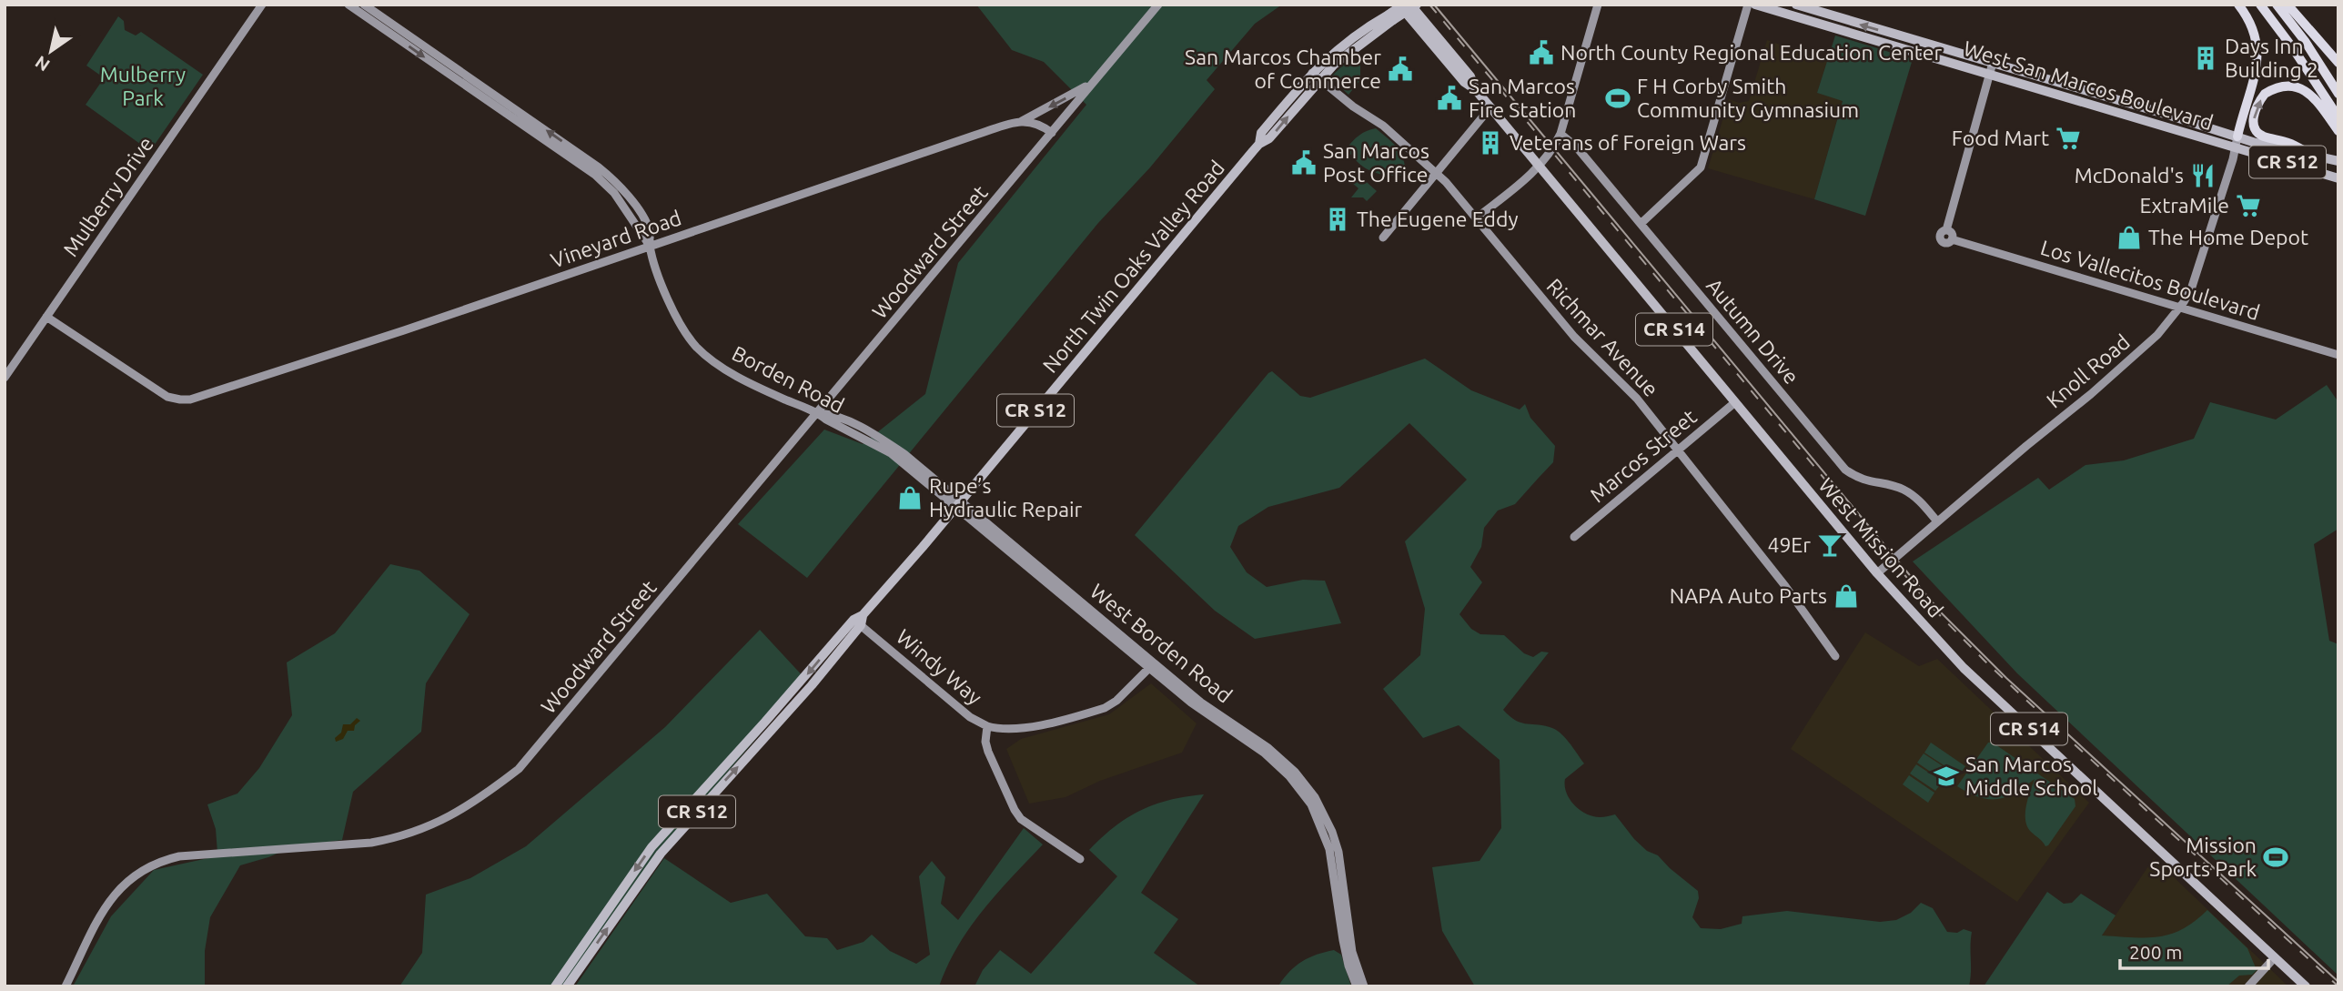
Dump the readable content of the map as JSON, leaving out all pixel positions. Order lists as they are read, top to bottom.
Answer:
{
  "streets": {
    "main road": [
      "West San Marcos Boulevard",
      "CR S12",
      "North Twin Oaks Valley Road",
      "CR S14",
      "West Mission Road"
    ],
    "street": [
      "Mulberry Drive",
      "Vineyard Road",
      "Woodward Street",
      "Los Vallecitos Boulevard",
      "Autumn Drive",
      "Richmar Avenue",
      "Knoll Road",
      "Borden Road",
      "Marcos Street",
      "West Borden Road",
      "Windy Way"
    ]
  },
  "crossings": [
    ["West San Marcos Boulevard", "Los Vallecitos Boulevard"],
    ["West San Marcos Boulevard", "Knoll Road"],
    ["Mulberry Drive", "Vineyard Road"],
    ["Vineyard Road", "Borden Road"],
    ["Woodward Street", "Borden Road"],
    ["North Twin Oaks Valley Road", "Richmar Avenue"],
    ["North Twin Oaks Valley Road", "Borden Road"],
    ["North Twin Oaks Valley Road", "West Mission Road"],
    ["North Twin Oaks Valley Road", "West Borden Road"],
    ["North Twin Oaks Valley Road", "Windy Way"],
    ["Los Vallecitos Boulevard", "Knoll Road"],
    ["Autumn Drive", "Knoll Road"],
    ["Richmar Avenue", "Marcos Street"],
    ["Knoll Road", "West Mission Road"],
    ["Borden Road", "West Borden Road"],
    ["Marcos Street", "West Mission Road"]
  ],
  "parks": ["Mulberry Park"],
  "places": {
    "public building": [
      "North County Regional Education Center",
      "San Marcos Chamber of Commerce",
      "San Marcos Fire Station",
      "San Marcos Post Office"
    ],
    "building": ["Days Inn Building 2", "Veterans of Foreign Wars", "The Eugene Eddy"],
    "sports": ["F H Corby Smith Community Gymnasium", "Mission Sports Park"],
    "supermarket": ["Food Mart", "ExtraMile"],
    "restaurant": ["McDonald's"],
    "shop": ["The Home Depot", "Rupe’s Hydraulic Repair", "NAPA Auto Parts"],
    "bar": ["49Er"],
    "school or university": ["San Marcos Middle School"]
  },
  "scale_bar": "200 m",
  "north": "bottom left"
}
